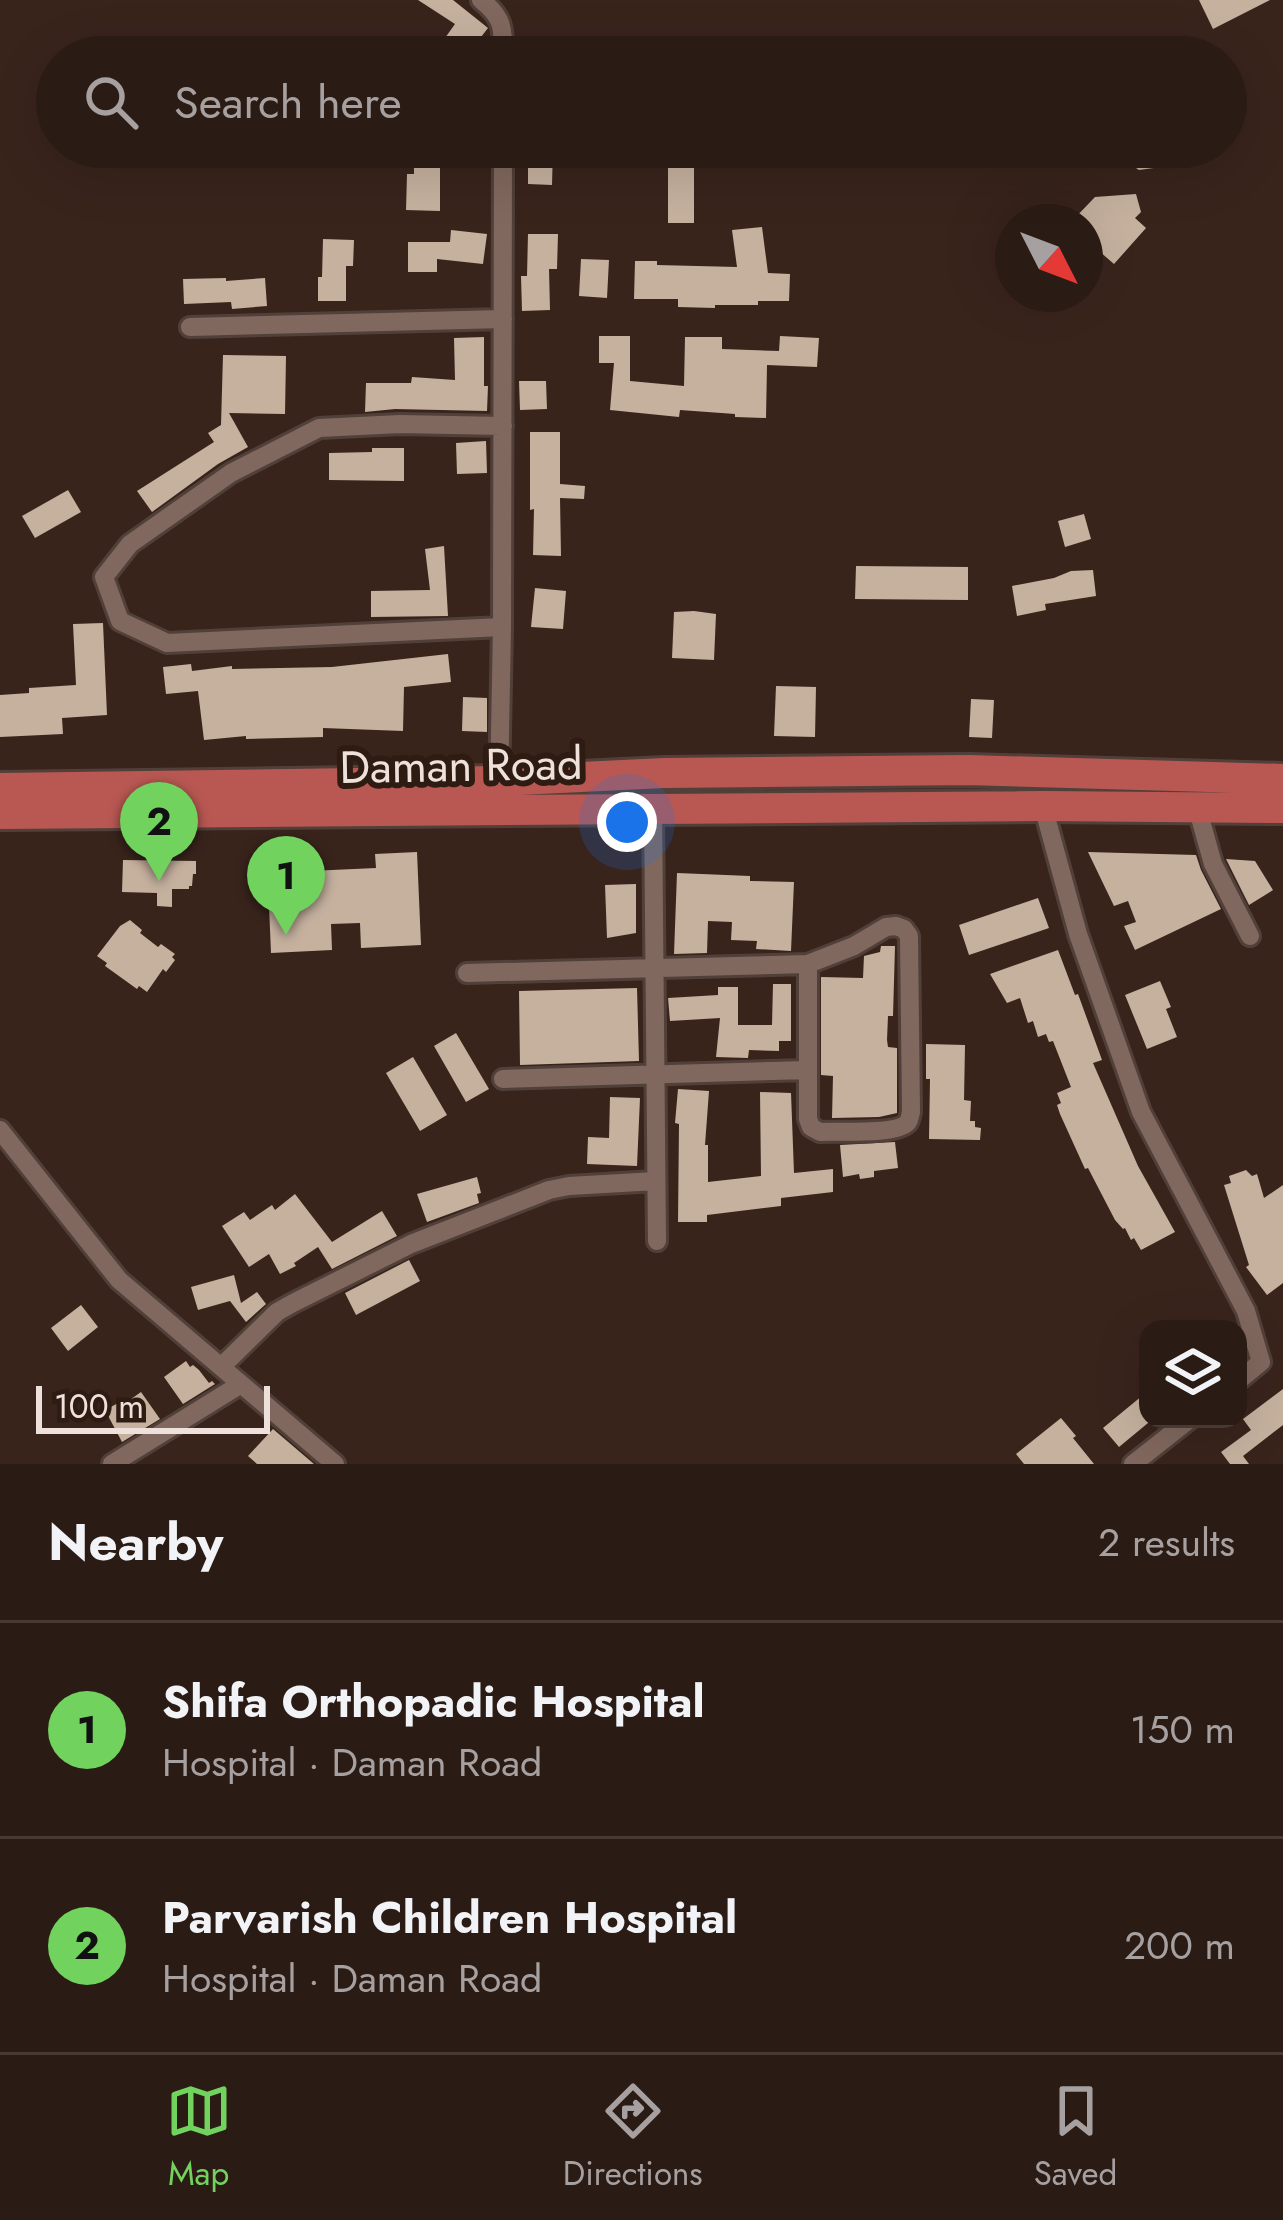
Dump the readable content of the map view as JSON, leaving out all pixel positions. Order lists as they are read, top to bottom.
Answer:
{
  "streets": {
    "main road": ["Daman Road"]
  },
  "scale_bar": "100 m",
  "north": "bottom right",
  "page": {
    "search": "Search here",
    "pins": ["2", "1"],
    "scale": "100 m",
    "heading": ["Nearby", "2 results"],
    "list": [
      {
        "mark": "1",
        "name": "Shifa Orthopadic Hospital",
        "note": "Hospital · Daman Road",
        "value": "150 m"
      },
      {
        "mark": "2",
        "name": "Parvarish Children Hospital",
        "note": "Hospital · Daman Road",
        "value": "200 m"
      }
    ],
    "nav": ["Map", "Directions", "Saved"]
  }
}
